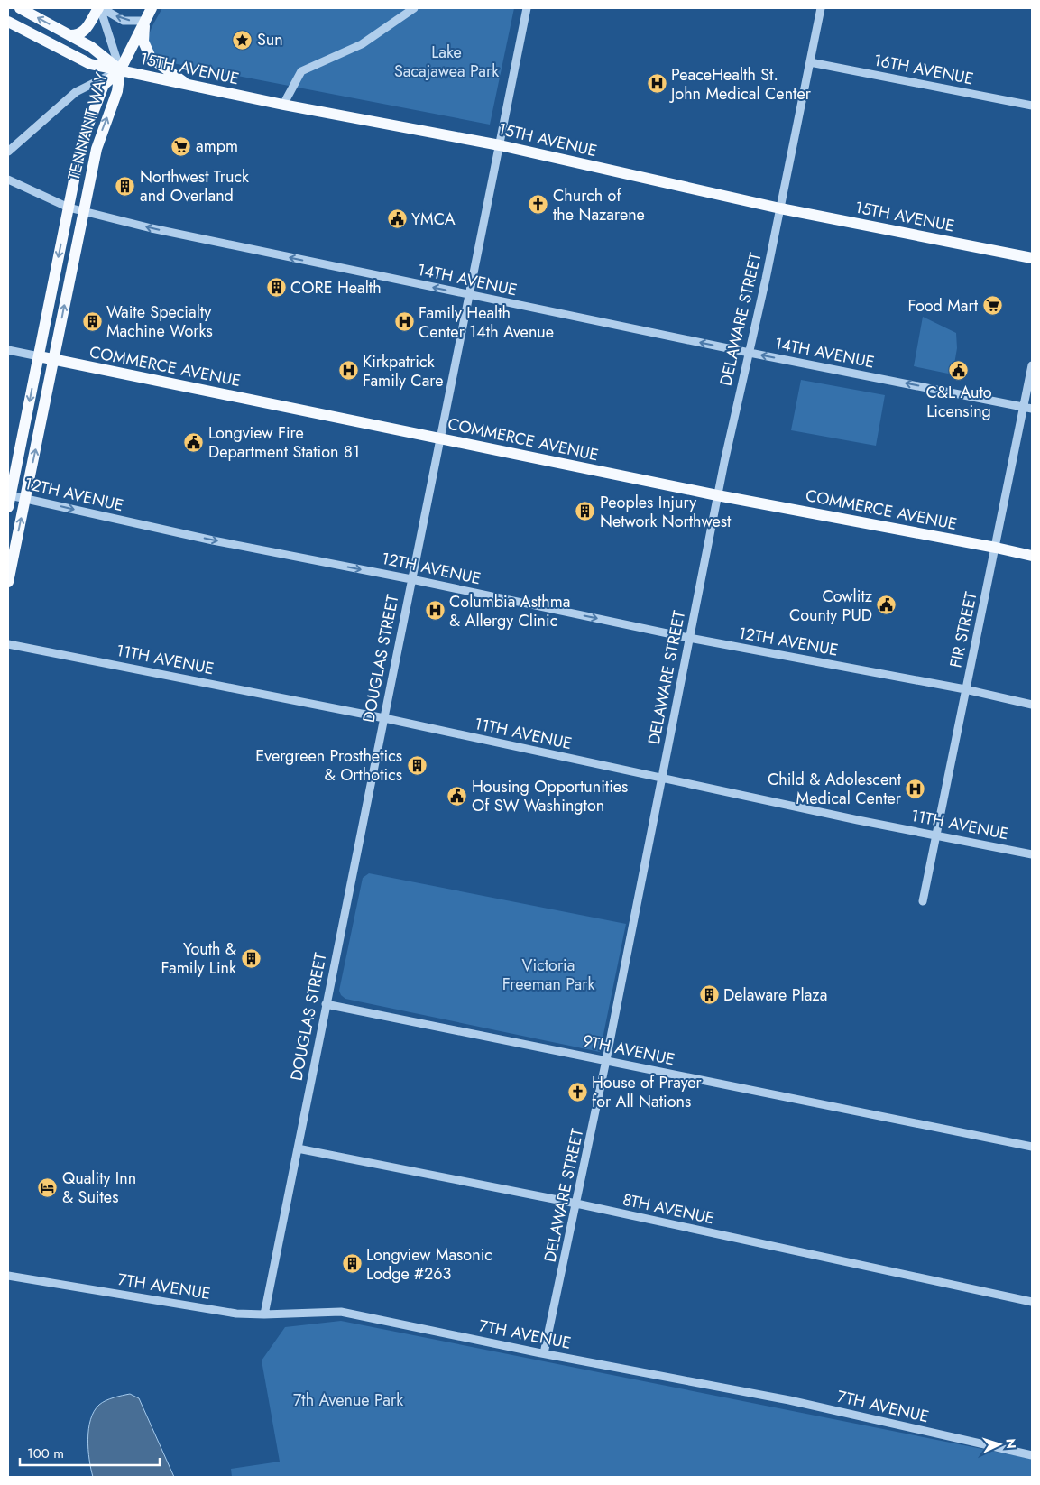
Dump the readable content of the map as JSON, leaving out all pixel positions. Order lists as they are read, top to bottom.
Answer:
{
  "streets": {
    "main road": ["15TH AVENUE", "TENNANT WAY", "COMMERCE AVENUE"],
    "street": [
      "16TH AVENUE",
      "14TH AVENUE",
      "DELAWARE STREET",
      "12TH AVENUE",
      "FIR STREET",
      "DOUGLAS STREET",
      "11TH AVENUE",
      "9TH AVENUE",
      "8TH AVENUE",
      "7TH AVENUE"
    ]
  },
  "crossings": [
    ["15TH AVENUE", "TENNANT WAY"],
    ["15TH AVENUE", "DELAWARE STREET"],
    ["15TH AVENUE", "DOUGLAS STREET"],
    ["16TH AVENUE", "DELAWARE STREET"],
    ["TENNANT WAY", "14TH AVENUE"],
    ["TENNANT WAY", "COMMERCE AVENUE"],
    ["TENNANT WAY", "12TH AVENUE"],
    ["14TH AVENUE", "DELAWARE STREET"],
    ["14TH AVENUE", "FIR STREET"],
    ["14TH AVENUE", "DOUGLAS STREET"],
    ["DELAWARE STREET", "COMMERCE AVENUE"],
    ["DELAWARE STREET", "12TH AVENUE"],
    ["DELAWARE STREET", "11TH AVENUE"],
    ["DELAWARE STREET", "9TH AVENUE"],
    ["DELAWARE STREET", "8TH AVENUE"],
    ["DELAWARE STREET", "7TH AVENUE"],
    ["COMMERCE AVENUE", "FIR STREET"],
    ["COMMERCE AVENUE", "DOUGLAS STREET"],
    ["12TH AVENUE", "FIR STREET"],
    ["12TH AVENUE", "DOUGLAS STREET"],
    ["FIR STREET", "11TH AVENUE"],
    ["DOUGLAS STREET", "11TH AVENUE"],
    ["DOUGLAS STREET", "9TH AVENUE"],
    ["DOUGLAS STREET", "8TH AVENUE"],
    ["DOUGLAS STREET", "7TH AVENUE"]
  ],
  "one_way": ["14TH AVENUE", "12TH AVENUE"],
  "parks": ["Lake Sacajawea Park", "Victoria Freeman Park", "7th Avenue Park"],
  "places": {
    "place": ["Sun"],
    "hospital": [
      "PeaceHealth St. John Medical Center",
      "Family Health Center 14th Avenue",
      "Kirkpatrick Family Care",
      "Columbia Asthma & Allergy Clinic",
      "Child & Adolescent Medical Center"
    ],
    "supermarket": ["ampm", "Food Mart"],
    "building": [
      "Northwest Truck and Overland",
      "CORE Health",
      "Waite Specialty Machine Works",
      "Peoples Injury Network Northwest",
      "Evergreen Prosthetics & Orthotics",
      "Youth & Family Link",
      "Delaware Plaza",
      "Longview Masonic Lodge #263"
    ],
    "church": ["Church of the Nazarene", "House of Prayer for All Nations"],
    "public building": [
      "YMCA",
      "C&L Auto Licensing",
      "Longview Fire Department Station 81",
      "Cowlitz County PUD",
      "Housing Opportunities Of SW Washington"
    ],
    "hotel": ["Quality Inn & Suites"]
  },
  "scale_bar": "100 m",
  "north": "right"
}
